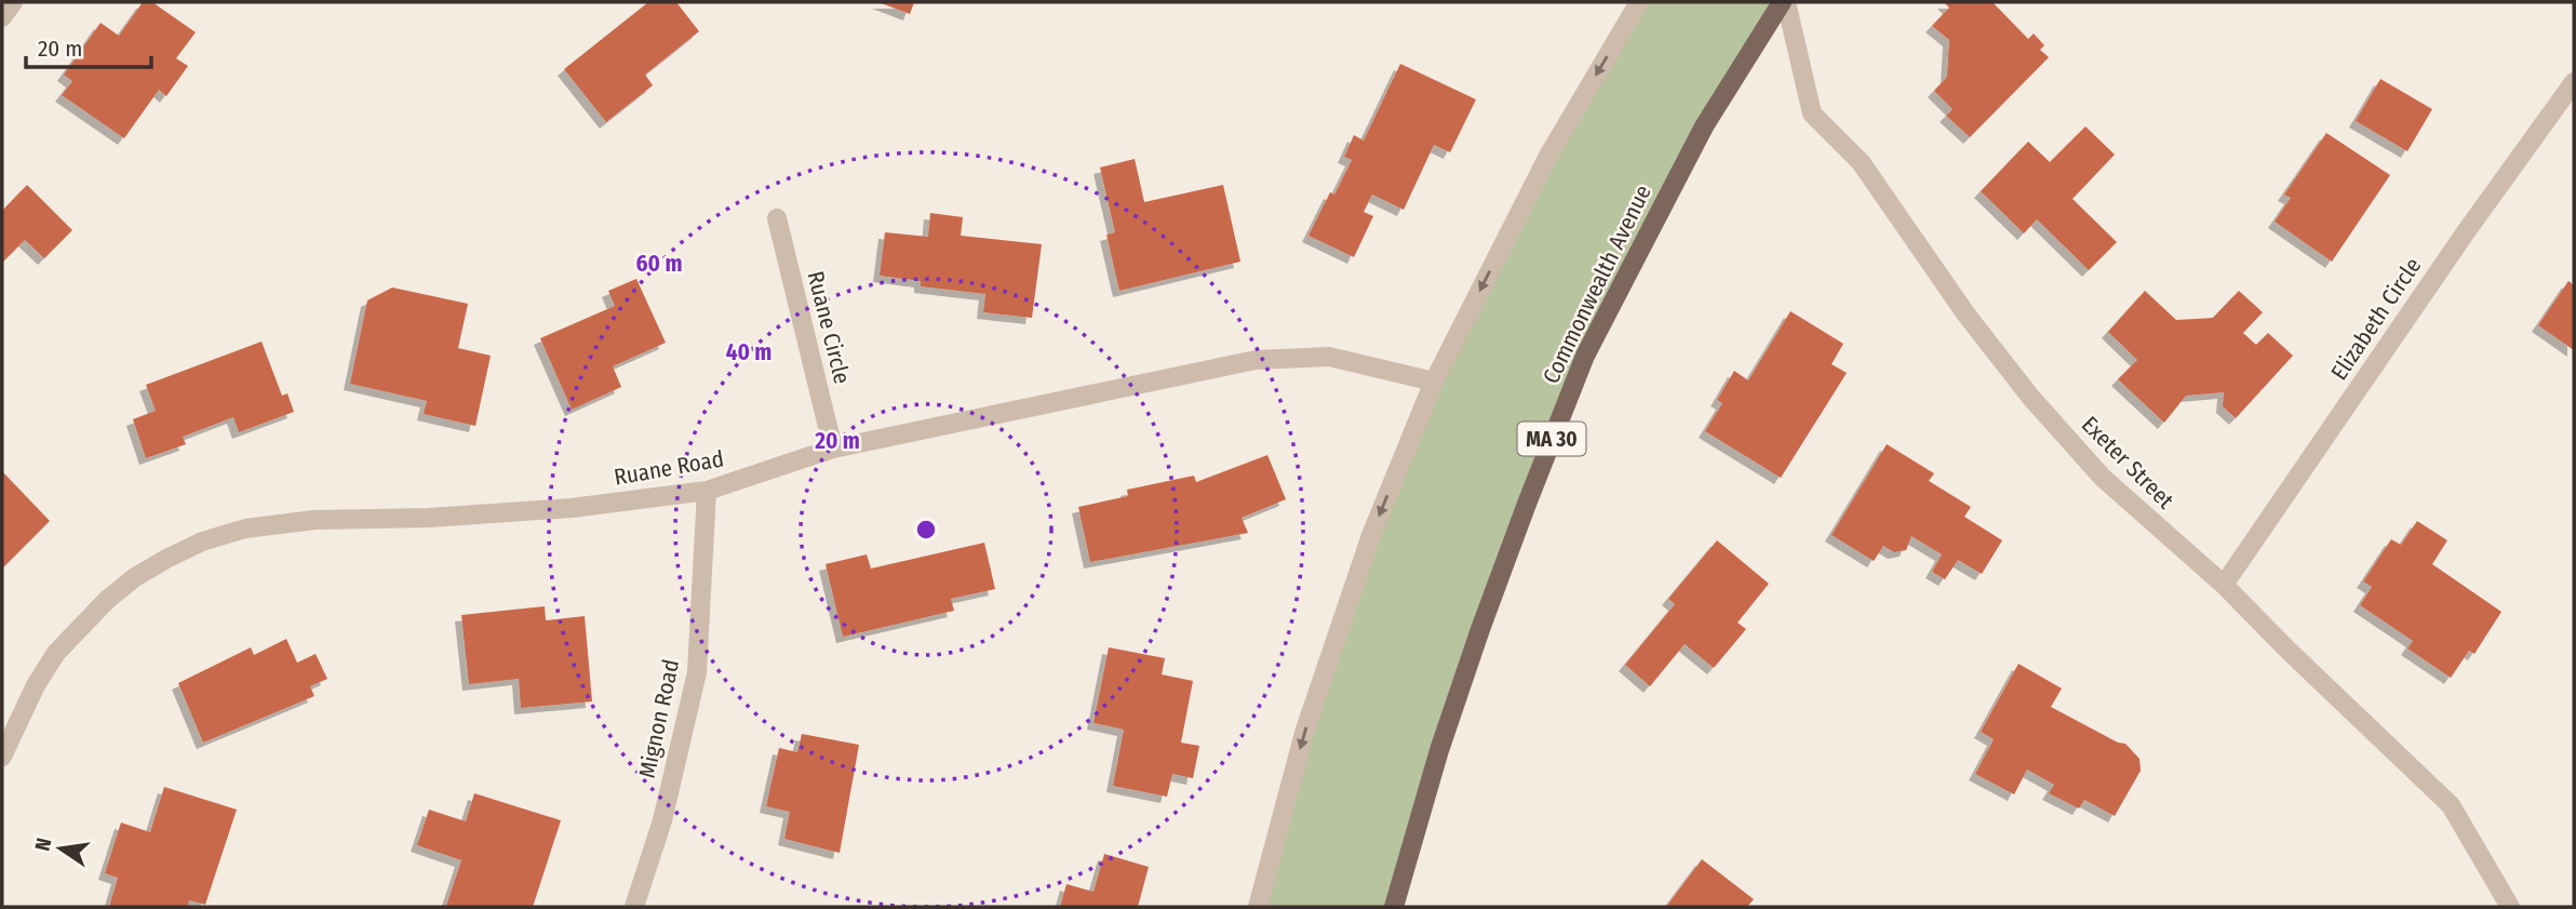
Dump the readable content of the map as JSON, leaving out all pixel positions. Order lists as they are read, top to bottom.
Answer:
{
  "streets": {
    "main road": ["Commonwealth Avenue", "MA 30"],
    "street": [
      "Elizabeth Circle",
      "Ruane Circle",
      "Exeter Street",
      "Ruane Road",
      "Mignon Road"
    ]
  },
  "crossings": [
    ["Commonwealth Avenue", "Exeter Street"],
    ["Elizabeth Circle", "Exeter Street"],
    ["Ruane Circle", "Ruane Road"],
    ["Ruane Road", "Mignon Road"]
  ],
  "scale_bar": "20 m",
  "north": "left",
  "rings": ["60 m", "40 m", "20 m"]
}
